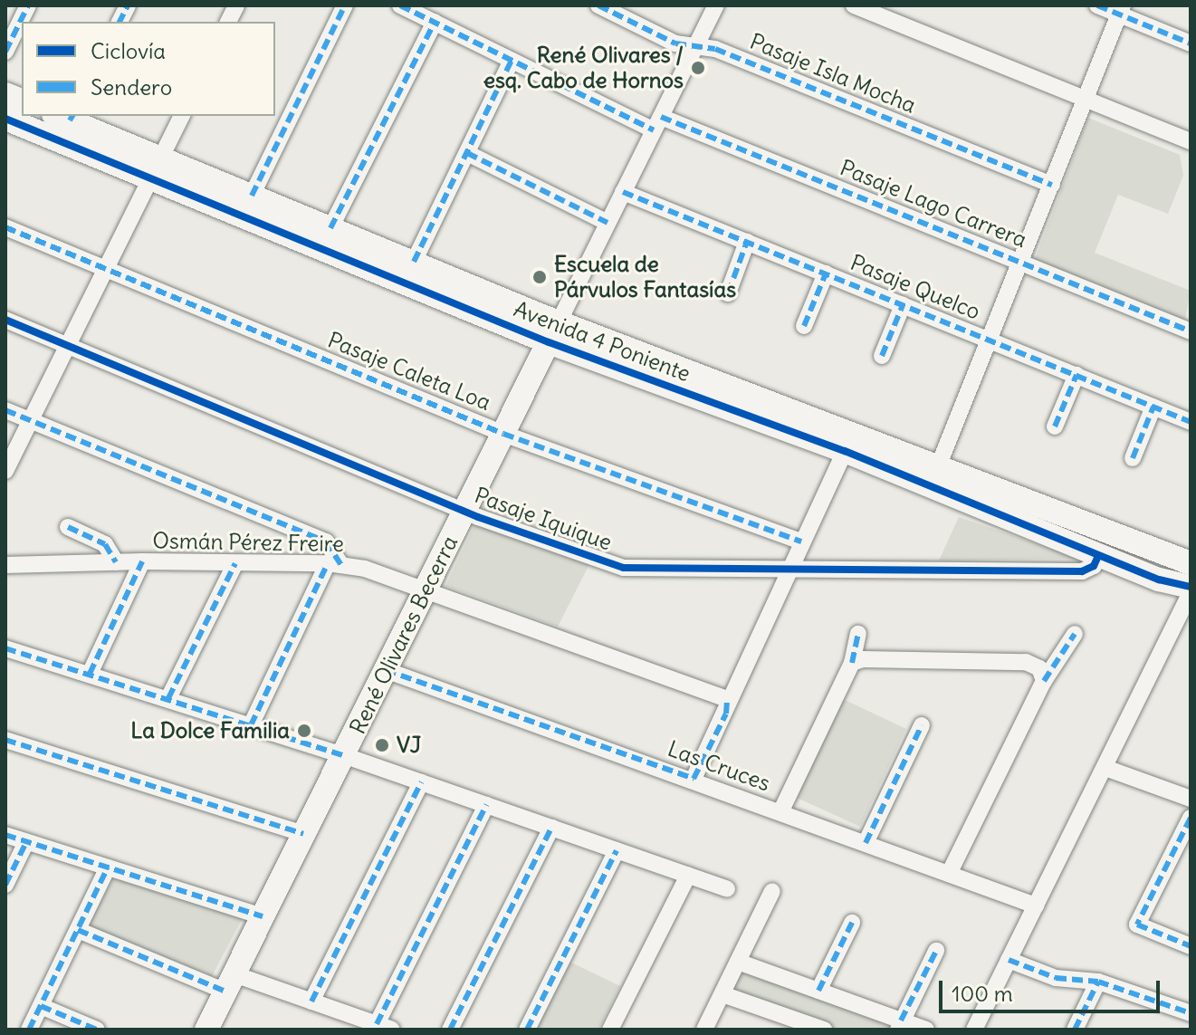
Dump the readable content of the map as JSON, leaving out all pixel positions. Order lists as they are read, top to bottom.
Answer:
{
  "streets": {
    "street": [
      "Pasaje Isla Mocha",
      "Pasaje Lago Carrera",
      "Pasaje Quelco",
      "Avenida 4 Poniente",
      "Pasaje Caleta Loa",
      "Pasaje Iquique",
      "Osmán Pérez Freire",
      "René Olivares Becerra",
      "Las Cruces"
    ]
  },
  "crossings": [
    ["Pasaje Isla Mocha", "René Olivares Becerra"],
    ["Pasaje Lago Carrera", "René Olivares Becerra"],
    ["Pasaje Quelco", "René Olivares Becerra"],
    ["Avenida 4 Poniente", "Pasaje Iquique"],
    ["Avenida 4 Poniente", "René Olivares Becerra"],
    ["Pasaje Caleta Loa", "René Olivares Becerra"],
    ["Pasaje Iquique", "René Olivares Becerra"],
    ["Osmán Pérez Freire", "René Olivares Becerra"],
    ["René Olivares Becerra", "Las Cruces"]
  ],
  "places": [
    "René Olivares / esq. Cabo de Hornos",
    "Escuela de Párvulos Fantasías",
    "La Dolce Familia",
    "VJ"
  ],
  "legend": ["Ciclovía", "Sendero"],
  "scale_bar": "100 m"
}
